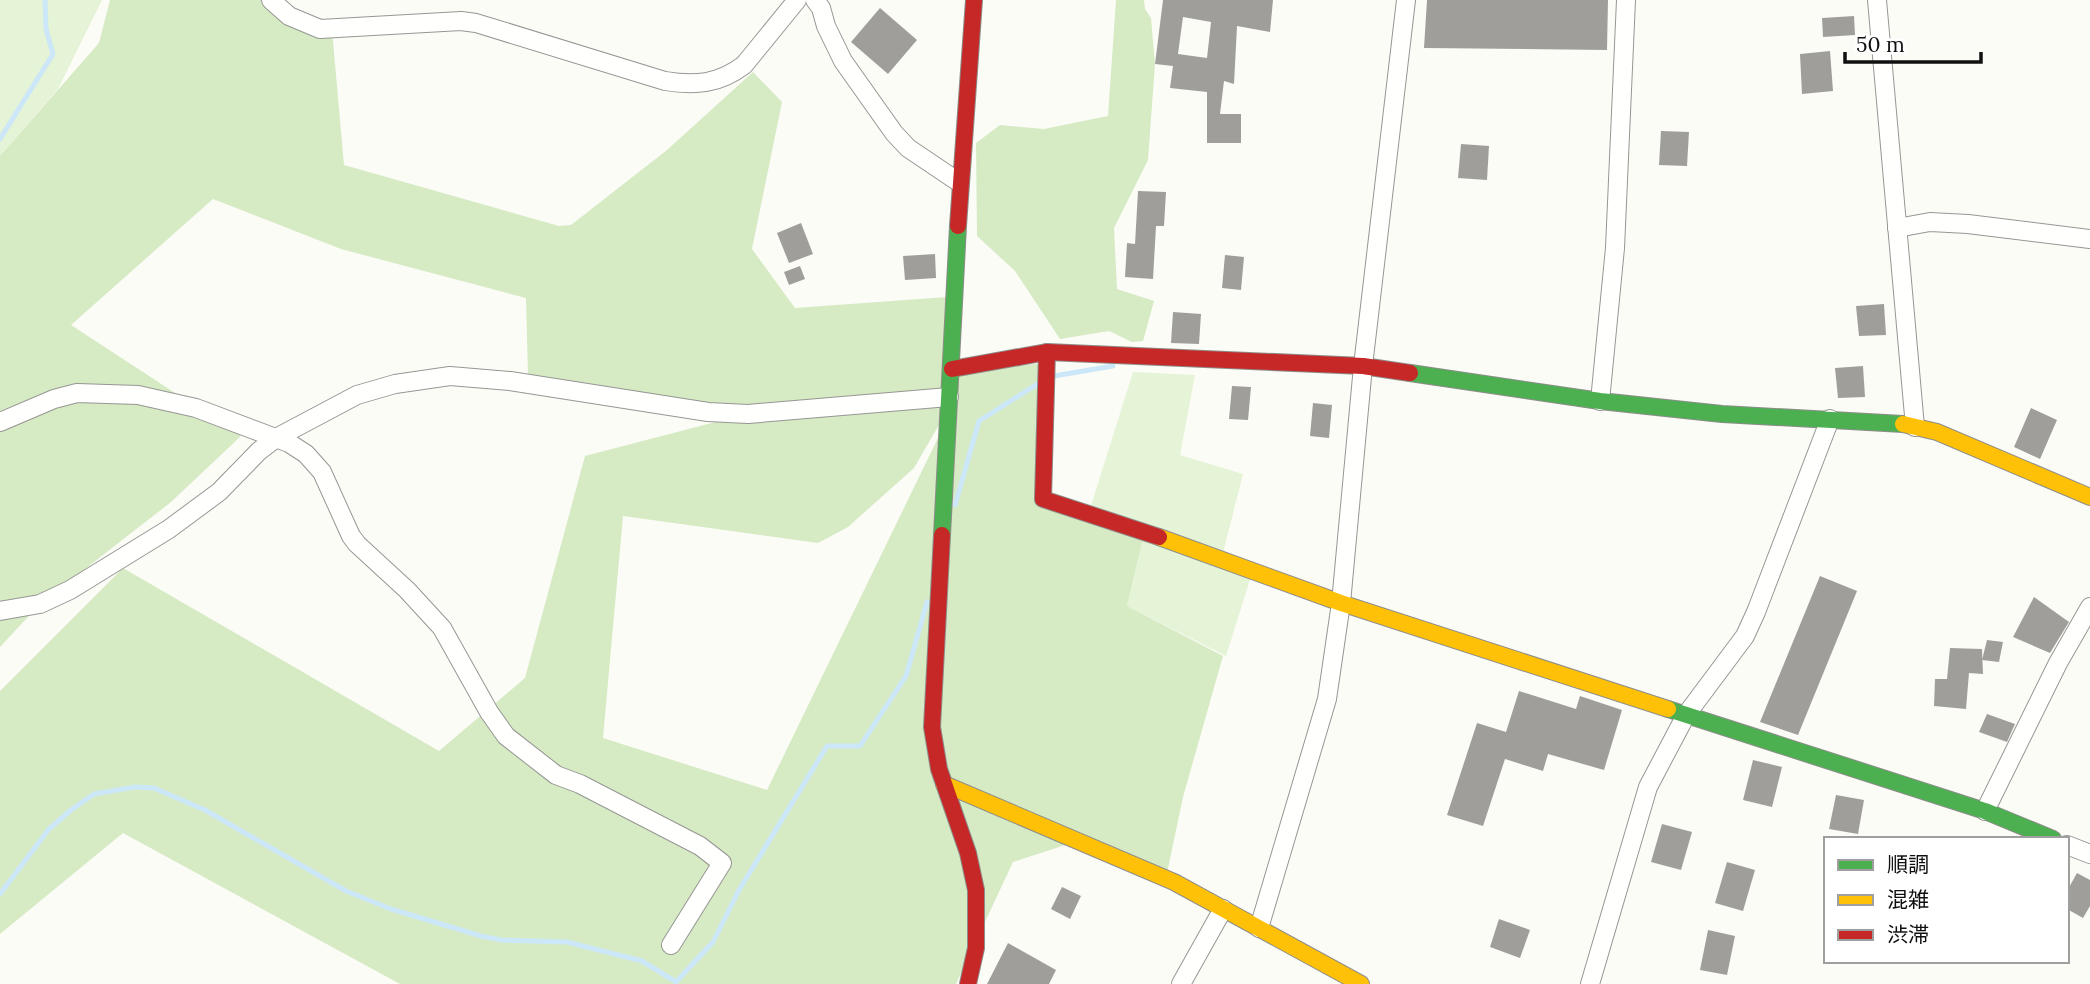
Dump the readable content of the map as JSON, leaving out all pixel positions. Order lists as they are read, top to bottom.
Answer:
{
  "legend": ["順調", "混雑", "渋滞"],
  "scale_bar": "50 m"
}
